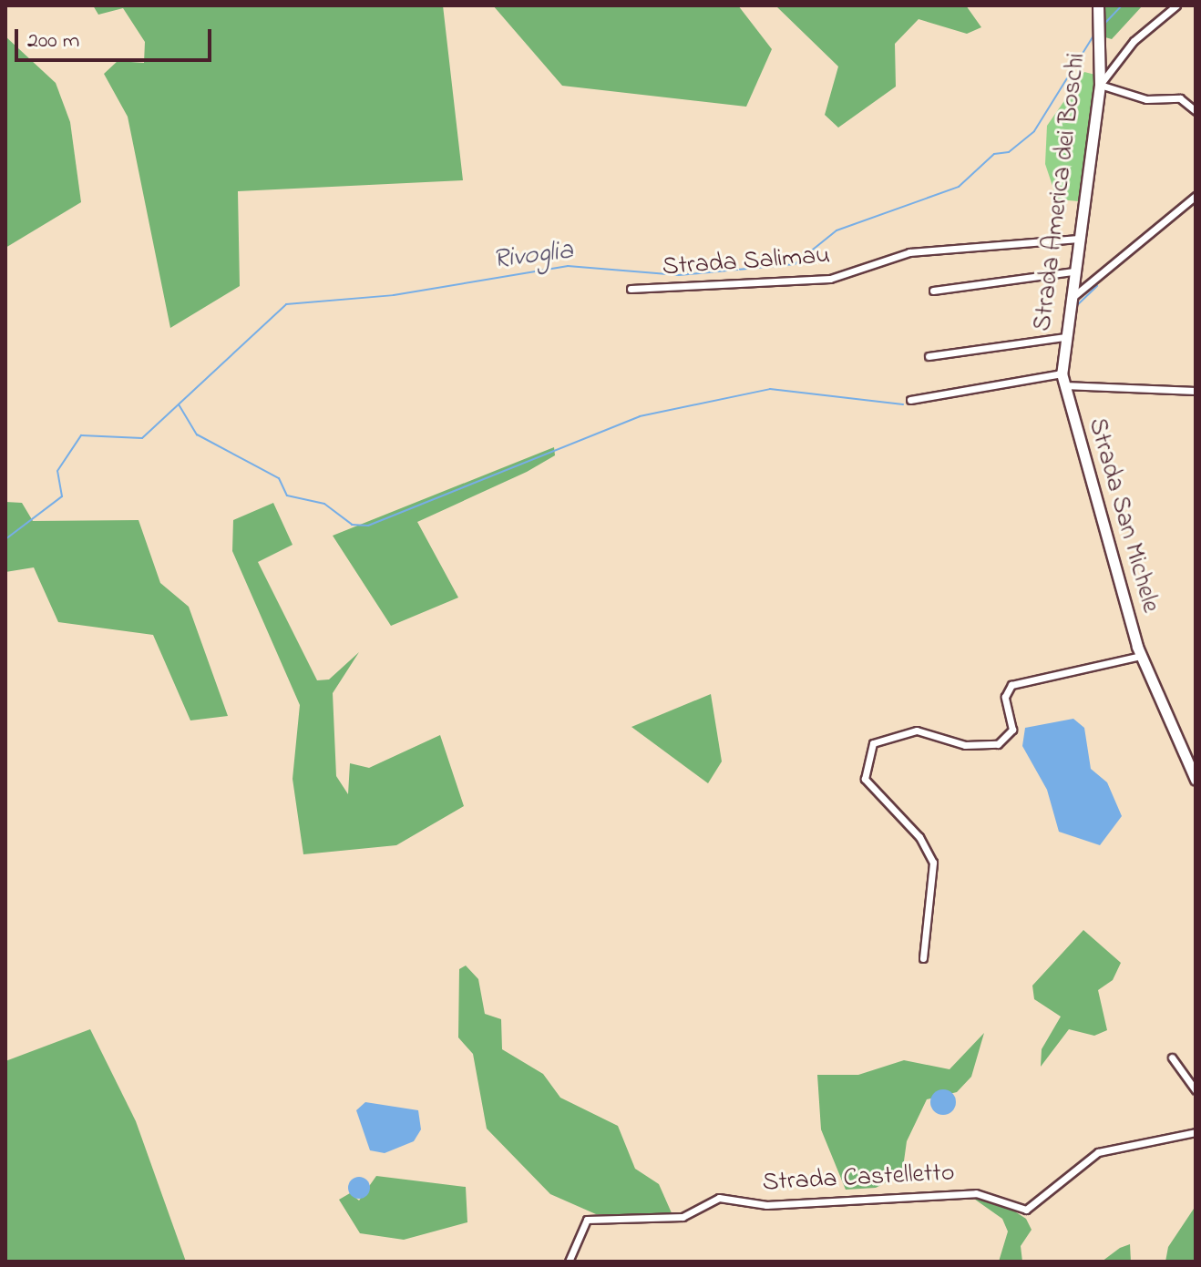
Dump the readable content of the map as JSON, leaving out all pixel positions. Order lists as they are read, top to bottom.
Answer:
{
  "streets": {
    "street": [
      "Strada America dei Boschi",
      "Strada Salimau",
      "Strada San Michele",
      "Strada Castelletto"
    ]
  },
  "crossings": [
    ["Strada America dei Boschi", "Strada Salimau"],
    ["Strada America dei Boschi", "Strada San Michele"]
  ],
  "water": ["Rivoglia"],
  "scale_bar": "200 m"
}
